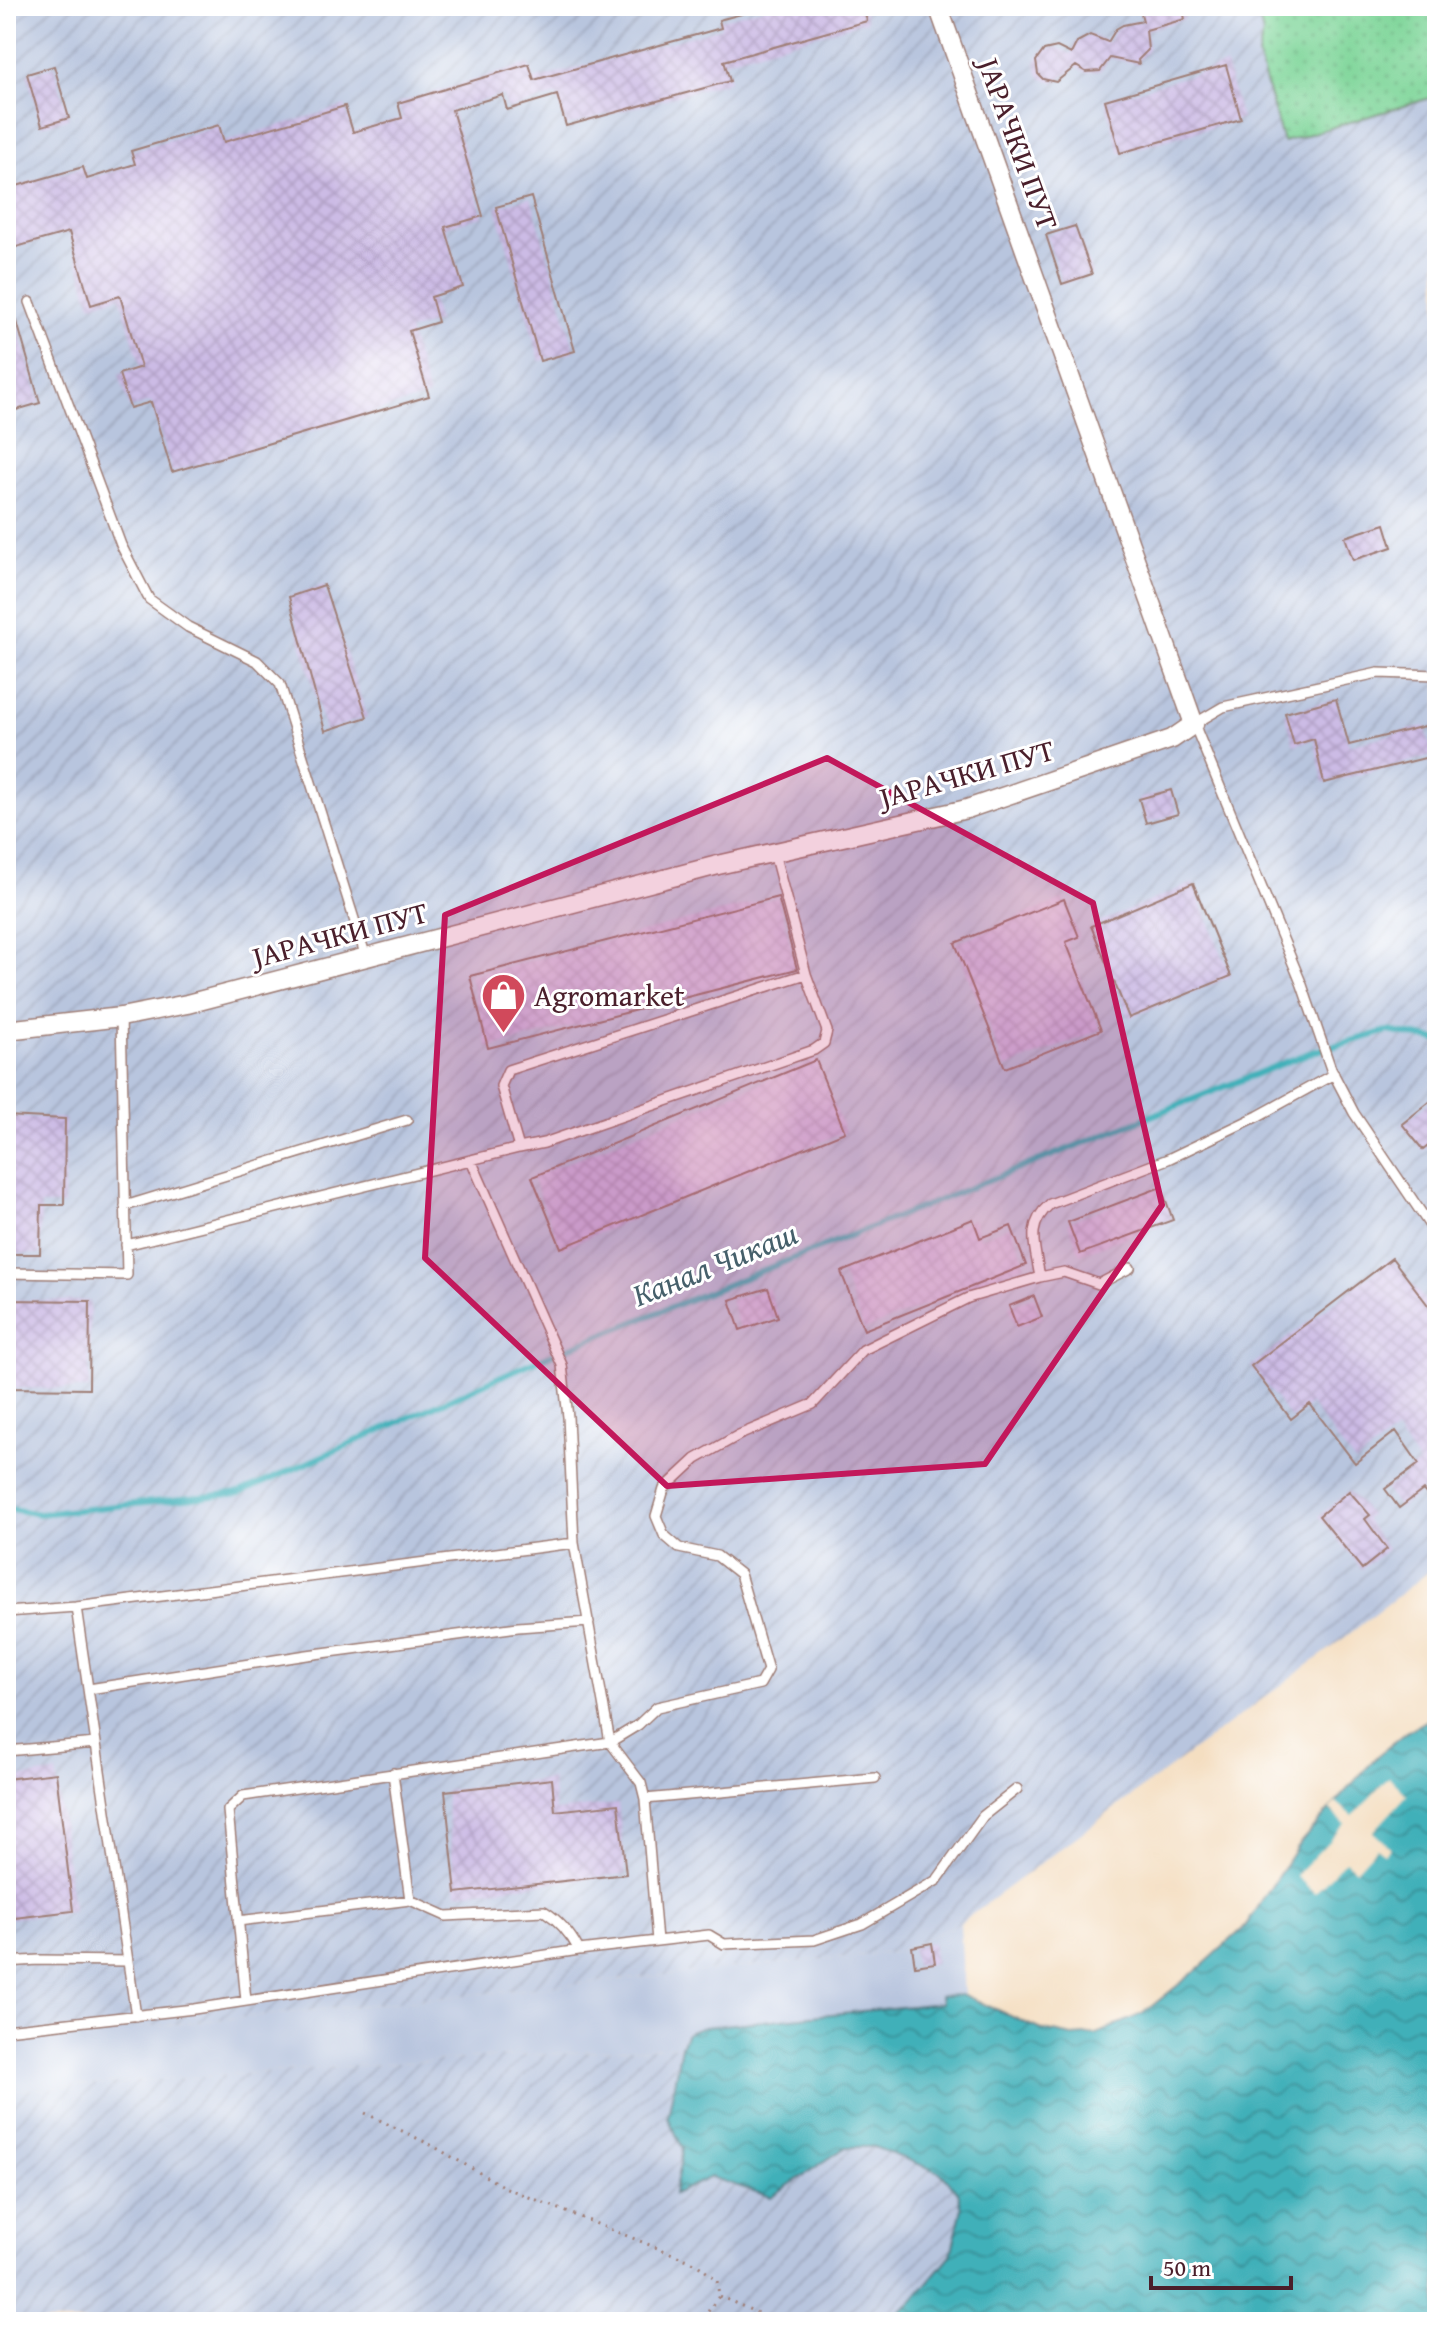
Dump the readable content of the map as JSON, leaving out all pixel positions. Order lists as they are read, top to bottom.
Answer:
{
  "streets": {
    "street": ["ЈАРАЧКИ ПУТ"]
  },
  "water": ["Канал Чикаш"],
  "places": {
    "shop": ["Agromarket"]
  },
  "scale_bar": "50 m"
}
